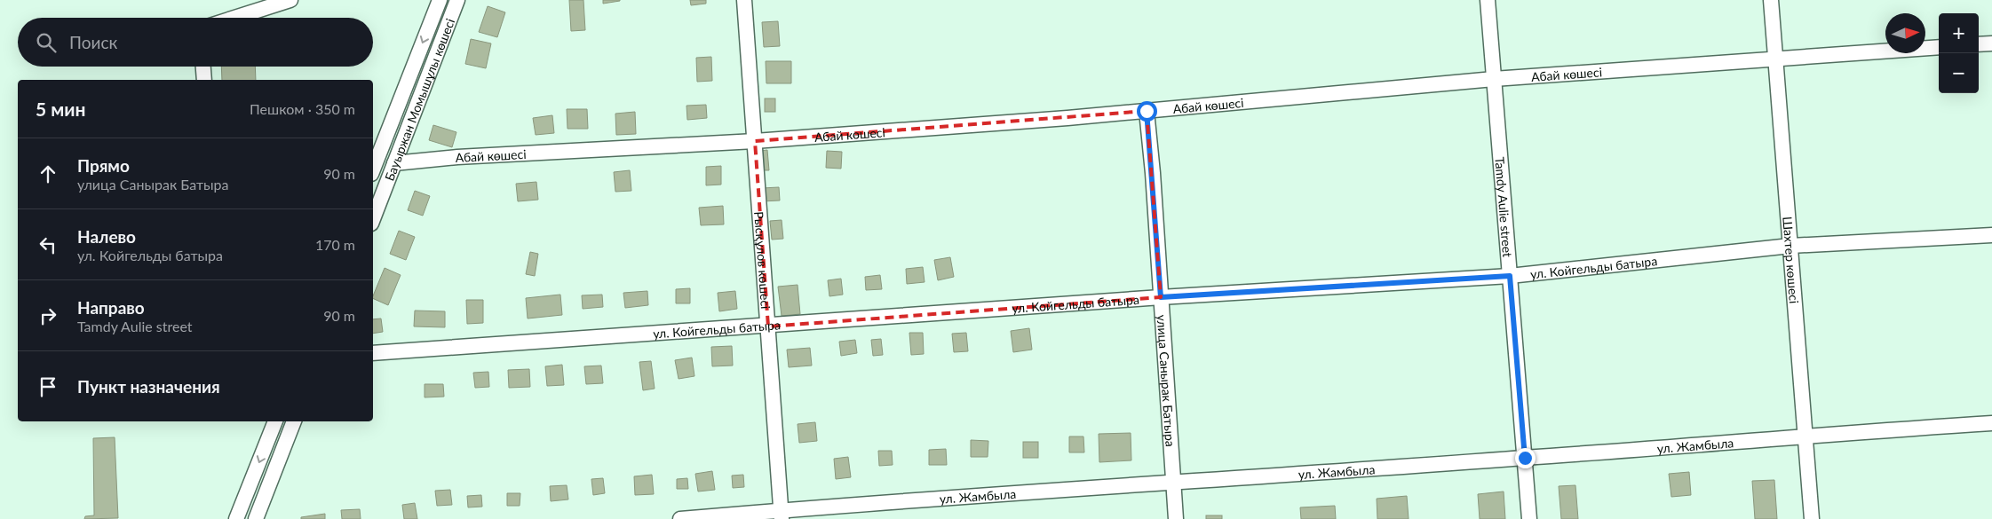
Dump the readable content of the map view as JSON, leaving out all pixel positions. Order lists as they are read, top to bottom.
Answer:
{
  "streets": {
    "street": [
      "Абай көшесі",
      "Бауыржан Момышұлы көшесі",
      "Tamdy Aulie street",
      "Шахтер көшесі",
      "Рысқұлов көшесі",
      "ул. Койгельды батыра",
      "улица Санырак Батыра",
      "ул. Жамбыла"
    ]
  },
  "crossings": [
    ["Абай көшесі", "Бауыржан Момышұлы көшесі"],
    ["Абай көшесі", "Tamdy Aulie street"],
    ["Абай көшесі", "Шахтер көшесі"],
    ["Абай көшесі", "Рысқұлов көшесі"],
    ["Абай көшесі", "улица Санырак Батыра"],
    ["Tamdy Aulie street", "ул. Койгельды батыра"],
    ["Tamdy Aulie street", "ул. Жамбыла"],
    ["Шахтер көшесі", "ул. Койгельды батыра"],
    ["Шахтер көшесі", "ул. Жамбыла"],
    ["Рысқұлов көшесі", "ул. Койгельды батыра"],
    ["Рысқұлов көшесі", "ул. Жамбыла"],
    ["ул. Койгельды батыра", "улица Санырак Батыра"],
    ["улица Санырак Батыра", "ул. Жамбыла"]
  ],
  "north": "right",
  "page": {
    "map_buttons": ["+", "−"],
    "search": "Поиск",
    "heading": ["5 мин", "Пешком · 350 m"],
    "list": [
      ["Прямо", "улица Санырак Батыра", "90 m"],
      ["Налево", "ул. Койгельды батыра", "170 m"],
      ["Направо", "Tamdy Aulie street", "90 m"],
      "Пункт назначения"
    ]
  }
}
